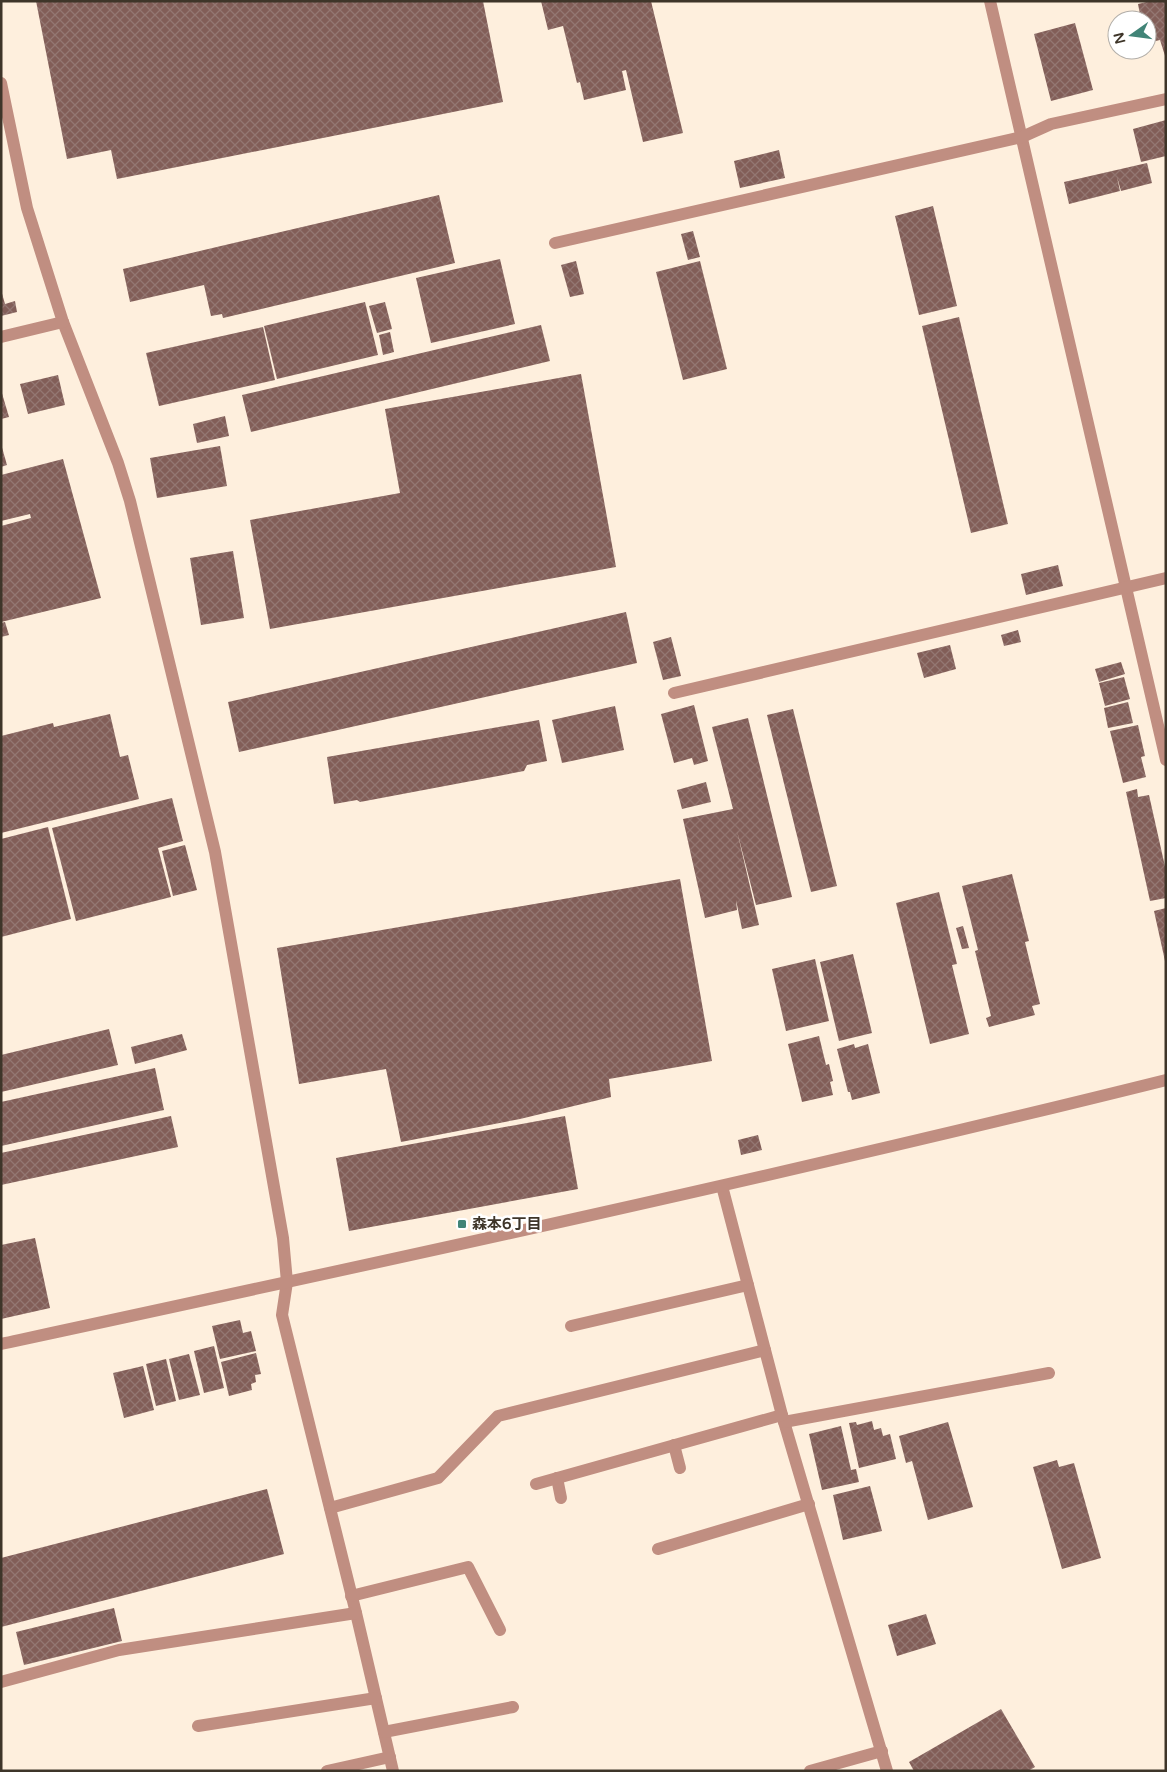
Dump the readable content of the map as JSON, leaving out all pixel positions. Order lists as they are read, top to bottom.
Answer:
{
  "places": {
    "transit": ["森本6丁目"]
  },
  "north": "left"
}
